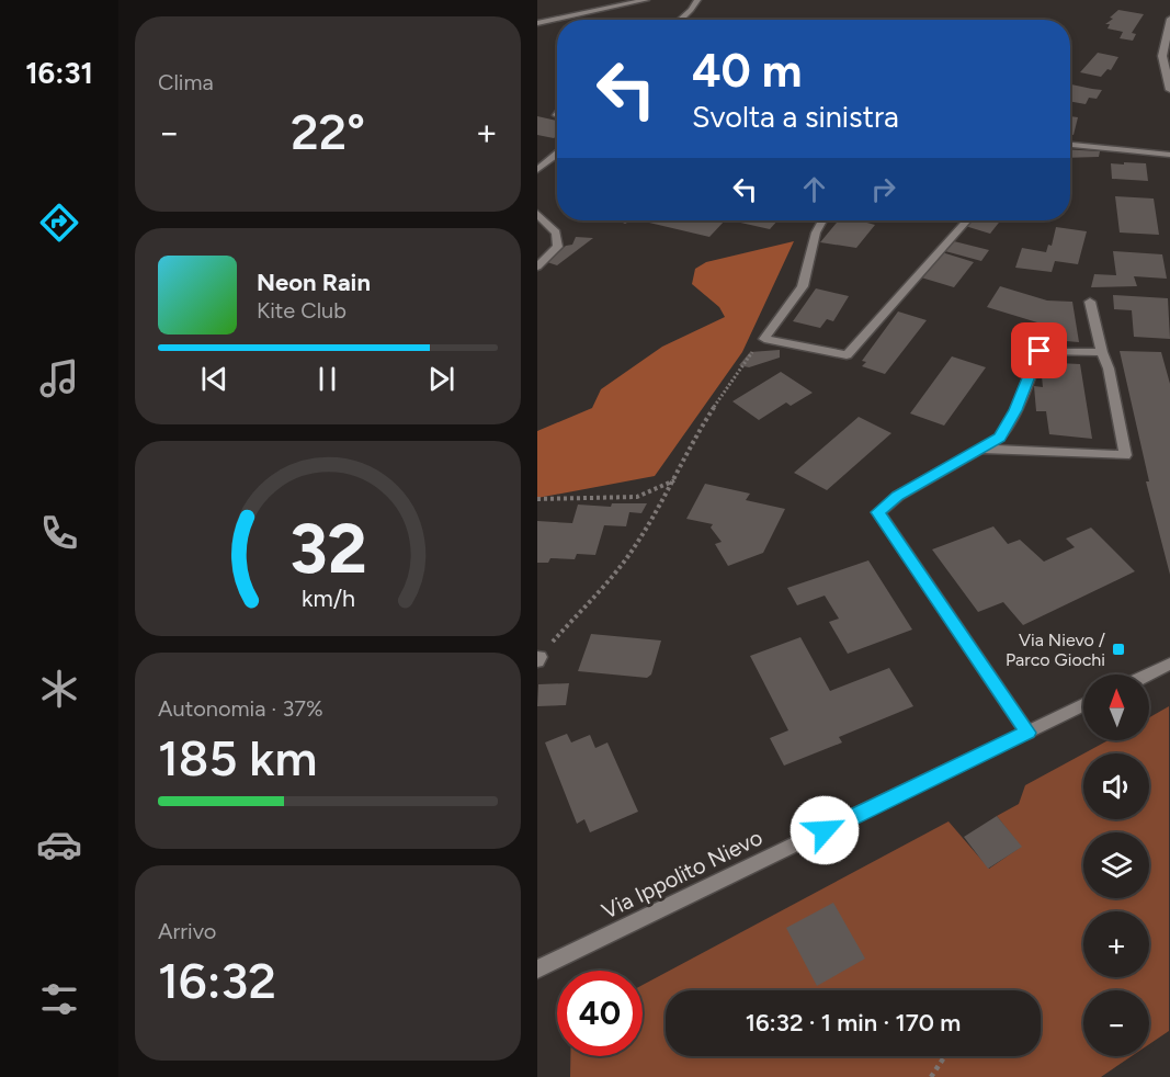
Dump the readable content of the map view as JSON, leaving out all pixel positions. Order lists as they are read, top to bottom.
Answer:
{
  "streets": {
    "street": ["Via Ippolito Nievo"]
  },
  "places": {
    "transit": ["Via Nievo / Parco Giochi"]
  },
  "north": "top",
  "page": {
    "tabs": "16:31",
    "tile": [
      "Clima",
      ["Autonomia · 37%", "185 km"],
      ["Arrivo", "16:32"]
    ],
    "turn": ["40 m", "Svolta a sinistra"],
    "heat": ["−", "22°", "+"],
    "song": ["Neon Rain", "Kite Club"],
    "map_buttons": ["+", "−"],
    "limit": "40",
    "trip": "16:32 · 1 min · 170 m",
    "gauge": ["32", "km/h"]
  }
}
